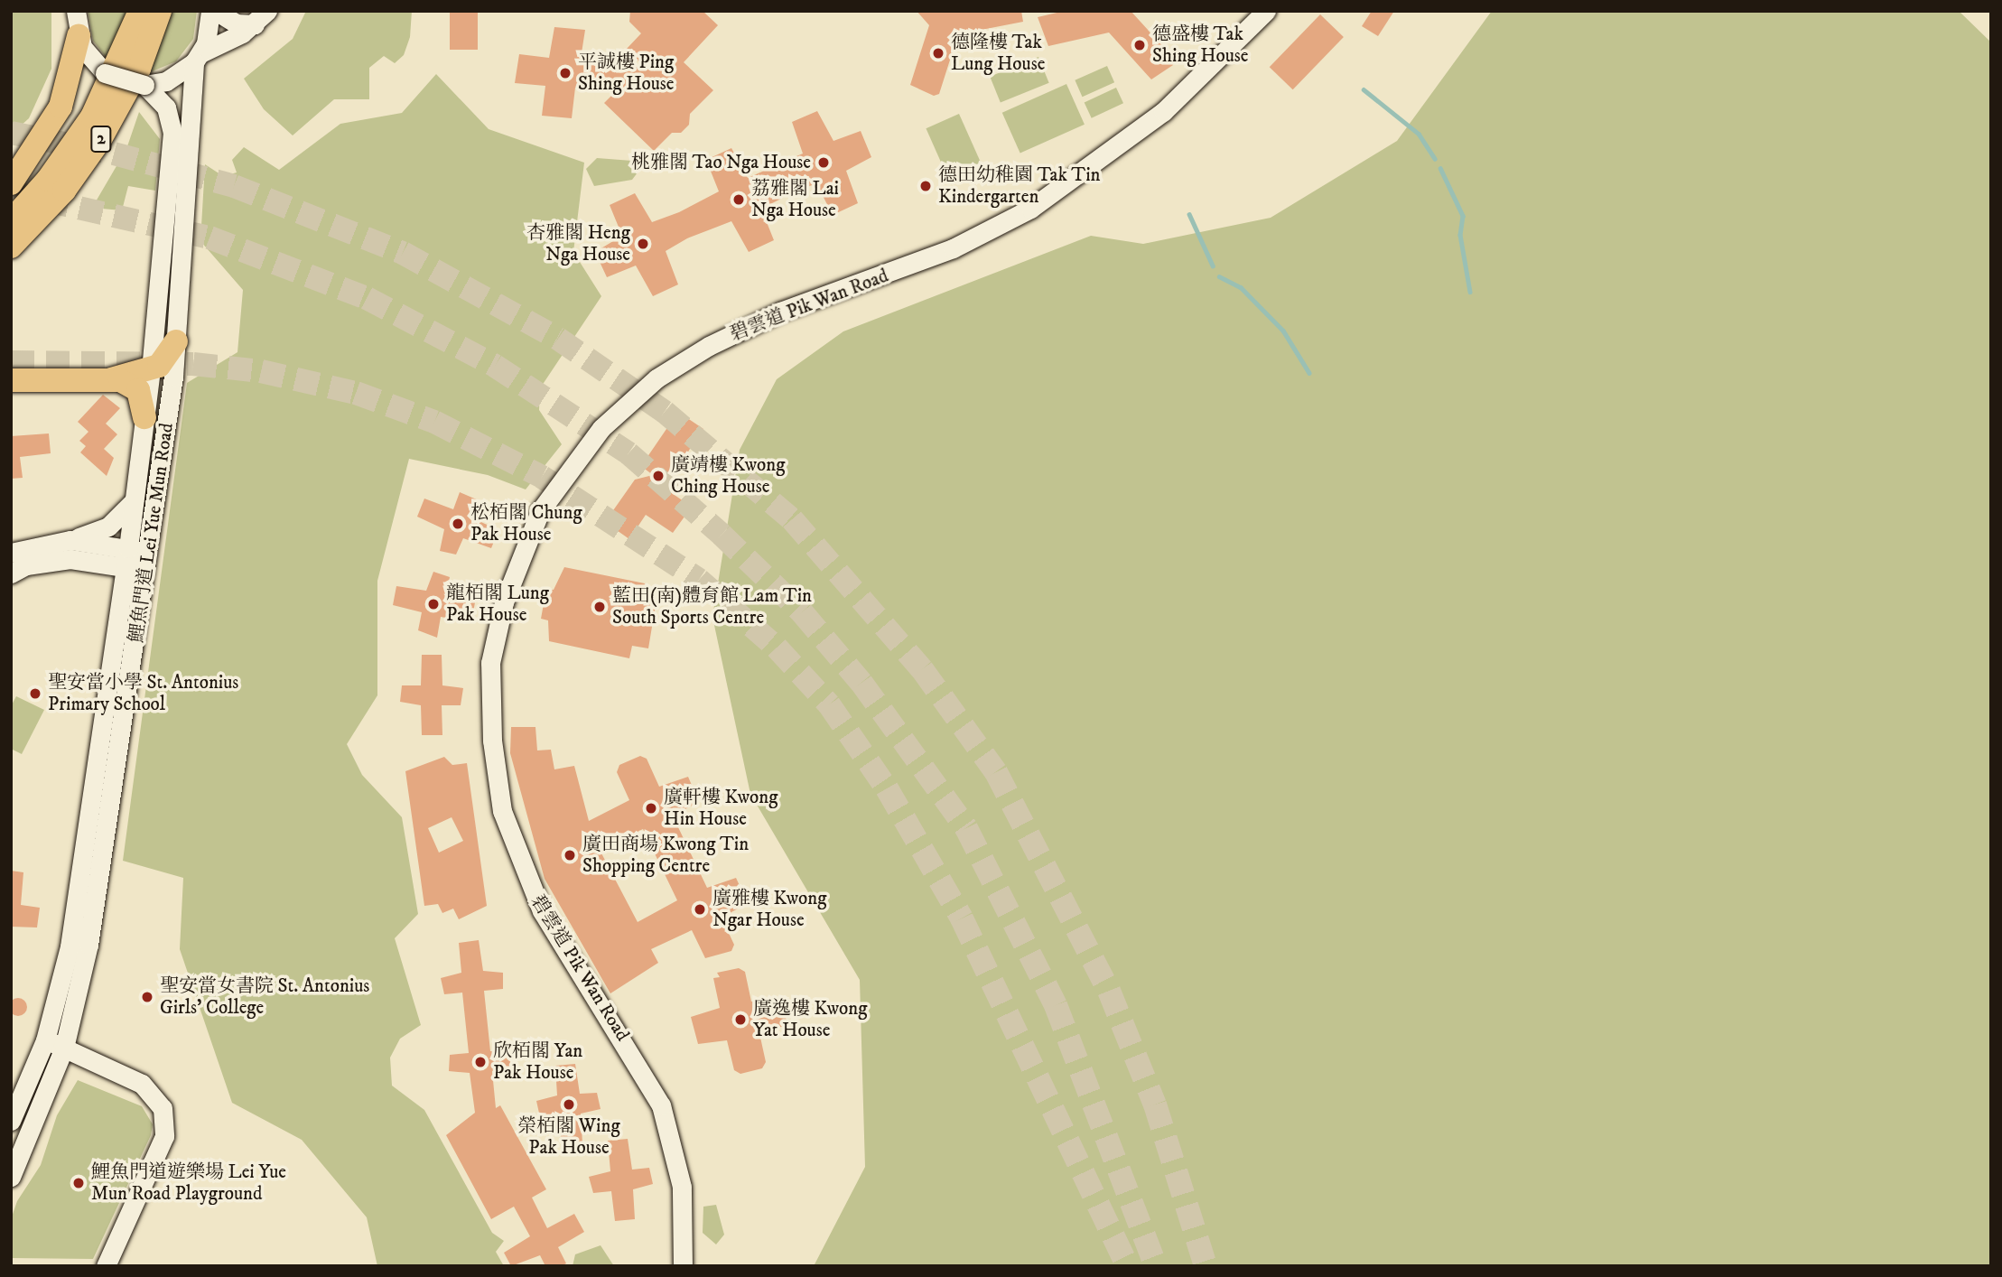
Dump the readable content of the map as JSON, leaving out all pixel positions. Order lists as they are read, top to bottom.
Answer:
{
  "streets": {
    "highway": ["2"],
    "main road": ["碧雲道 Pik Wan Road", "鯉魚門道 Lei Yue Mun Road"]
  },
  "places": [
    "德盛樓 Tak Shing House",
    "德隆樓 Tak Lung House",
    "平誠樓 Ping Shing House",
    "桃雅閣 Tao Nga House",
    "德田幼稚園 Tak Tin Kindergarten",
    "荔雅閣 Lai Nga House",
    "杏雅閣 Heng Nga House",
    "廣靖樓 Kwong Ching House",
    "松栢閣 Chung Pak House",
    "龍栢閣 Lung Pak House",
    "藍田(南)體育館 Lam Tin South Sports Centre",
    "聖安當小學 St. Antonius Primary School",
    "廣軒樓 Kwong Hin House",
    "廣田商場 Kwong Tin Shopping Centre",
    "廣雅樓 Kwong Ngar House",
    "聖安當女書院 St. Antonius Girls' College",
    "廣逸樓 Kwong Yat House",
    "欣栢閣 Yan Pak House",
    "榮栢閣 Wing Pak House",
    "鯉魚門道遊樂場 Lei Yue Mun Road Playground"
  ]
}
